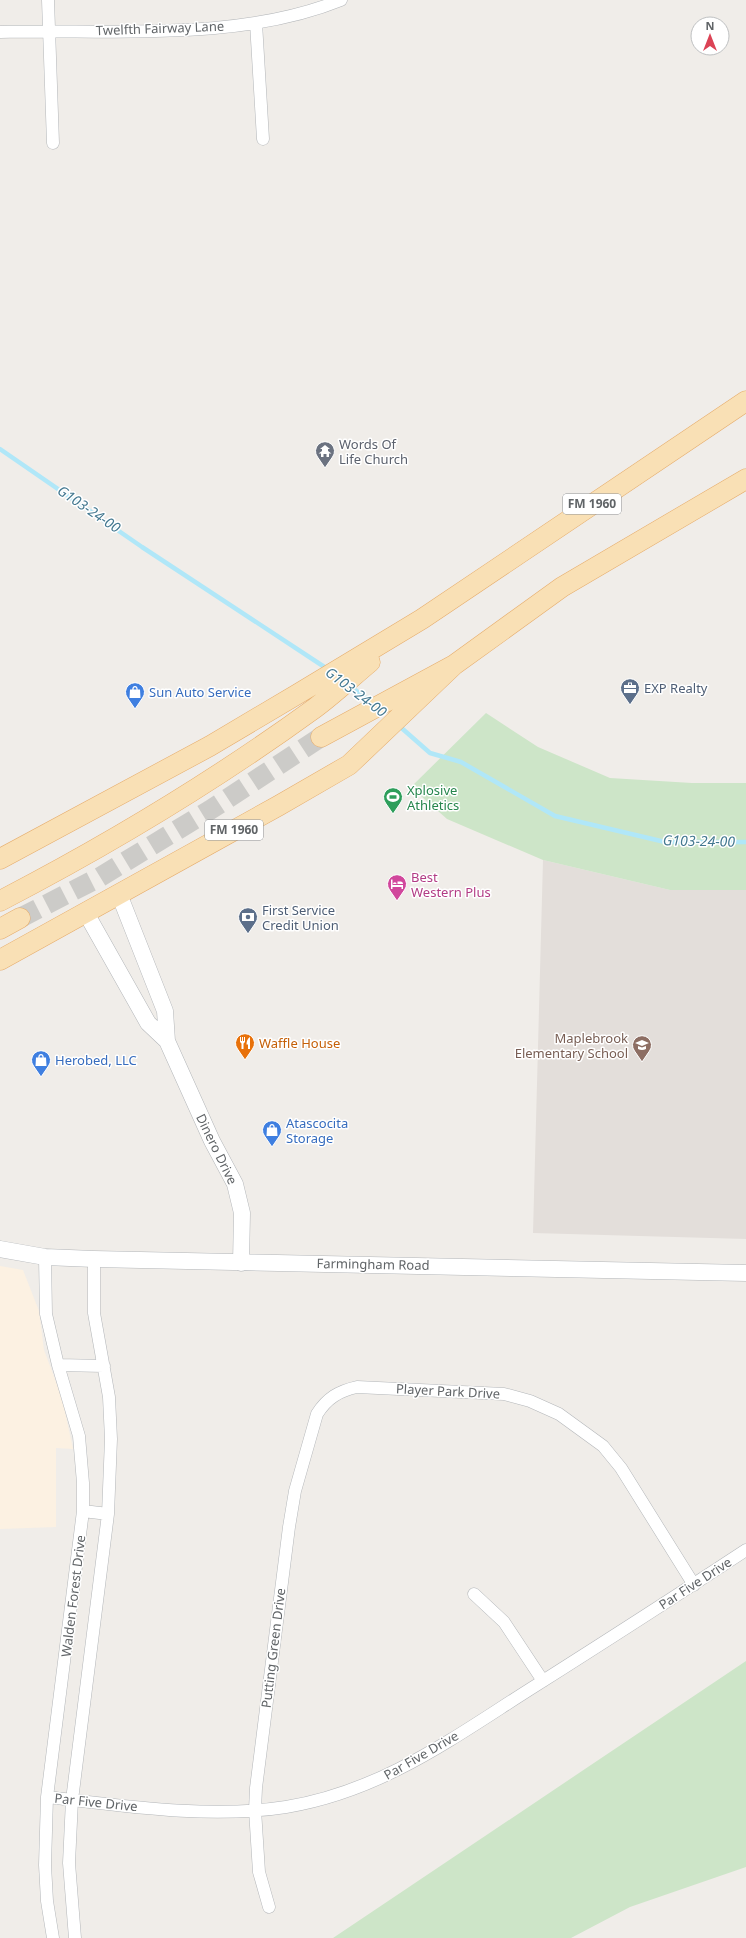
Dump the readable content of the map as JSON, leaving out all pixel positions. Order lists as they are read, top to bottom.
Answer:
{
  "streets": {
    "main road": ["FM 1960"],
    "street": [
      "Twelfth Fairway Lane",
      "Dinero Drive",
      "Farmingham Road",
      "Player Park Drive",
      "Par Five Drive",
      "Walden Forest Drive",
      "Putting Green Drive"
    ]
  },
  "crossings": [
    ["FM 1960", "Dinero Drive"],
    ["Dinero Drive", "Farmingham Road"],
    ["Farmingham Road", "Walden Forest Drive"],
    ["Player Park Drive", "Par Five Drive"],
    ["Player Park Drive", "Putting Green Drive"],
    ["Par Five Drive", "Walden Forest Drive"],
    ["Par Five Drive", "Putting Green Drive"]
  ],
  "water": ["G103-24-00"],
  "places": {
    "temple": ["Words Of Life Church"],
    "office": ["EXP Realty"],
    "shop": ["Sun Auto Service", "Herobed, LLC", "Atascocita Storage"],
    "sports": ["Xplosive Athletics"],
    "hotel": ["Best Western Plus"],
    "bank": ["First Service Credit Union"],
    "restaurant": ["Waffle House"],
    "school or university": ["Maplebrook Elementary School"]
  },
  "north": "top"
}
